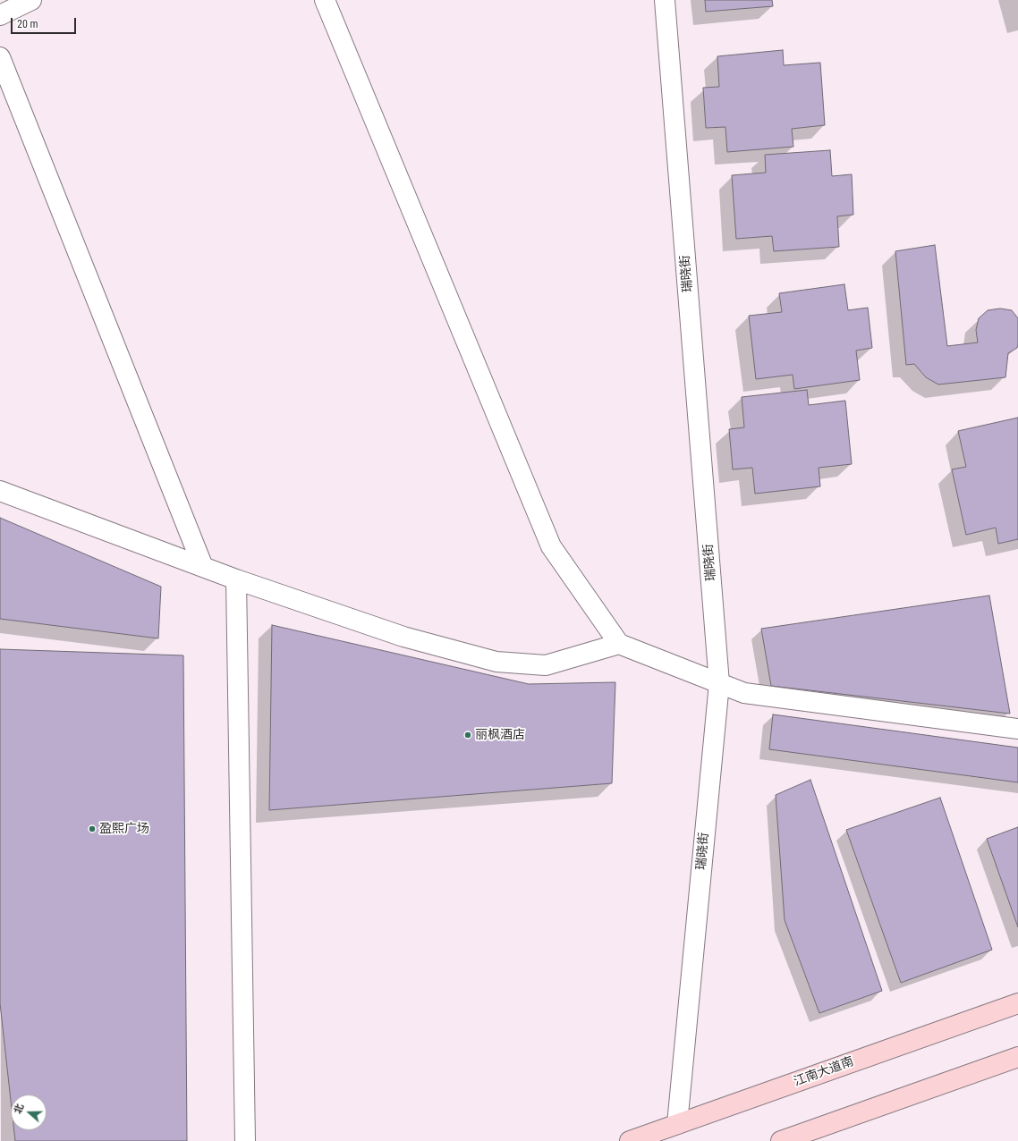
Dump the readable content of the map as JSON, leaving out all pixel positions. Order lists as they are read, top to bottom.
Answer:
{
  "streets": {
    "main road": ["江南大道南"],
    "street": ["瑞晓街"]
  },
  "crossings": [
    ["瑞晓街", "江南大道南"]
  ],
  "places": ["丽枫酒店", "盈熙广场"],
  "scale_bar": "20 m",
  "north": "left"
}
